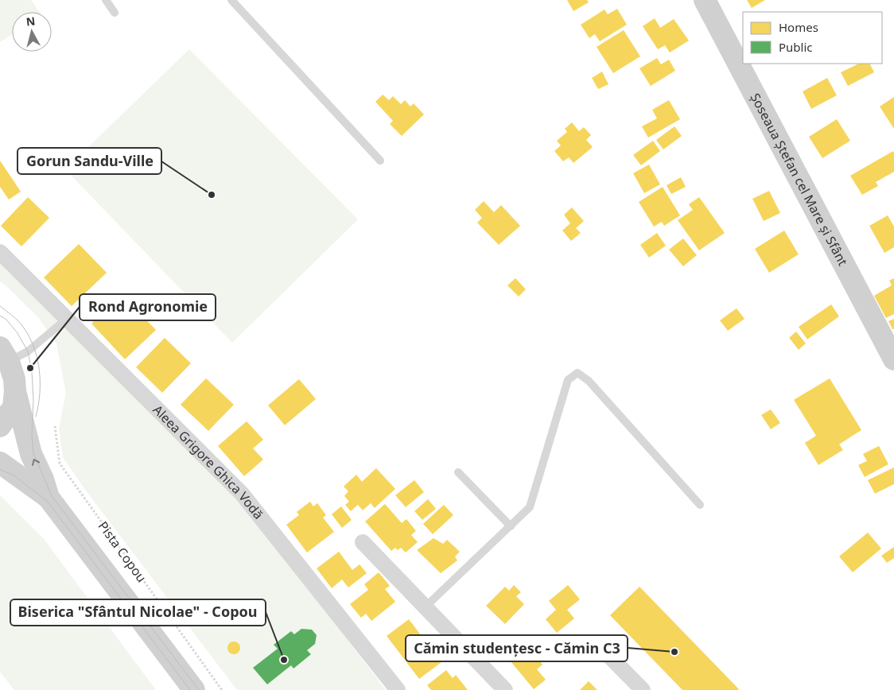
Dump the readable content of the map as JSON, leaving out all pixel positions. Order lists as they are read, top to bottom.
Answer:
{
  "streets": {
    "main road": ["Șoseaua Ștefan cel Mare și Sfânt"],
    "street": ["Aleea Grigore Ghica Vodă"],
    "path": ["Pista Copou"]
  },
  "places": [
    "Gorun Sandu-Ville",
    "Rond Agronomie",
    "Cămin studențesc - Cămin C3",
    "Biserica \"Sfântul Nicolae\" - Copou"
  ],
  "legend": ["Homes", "Public"],
  "north": "top"
}
